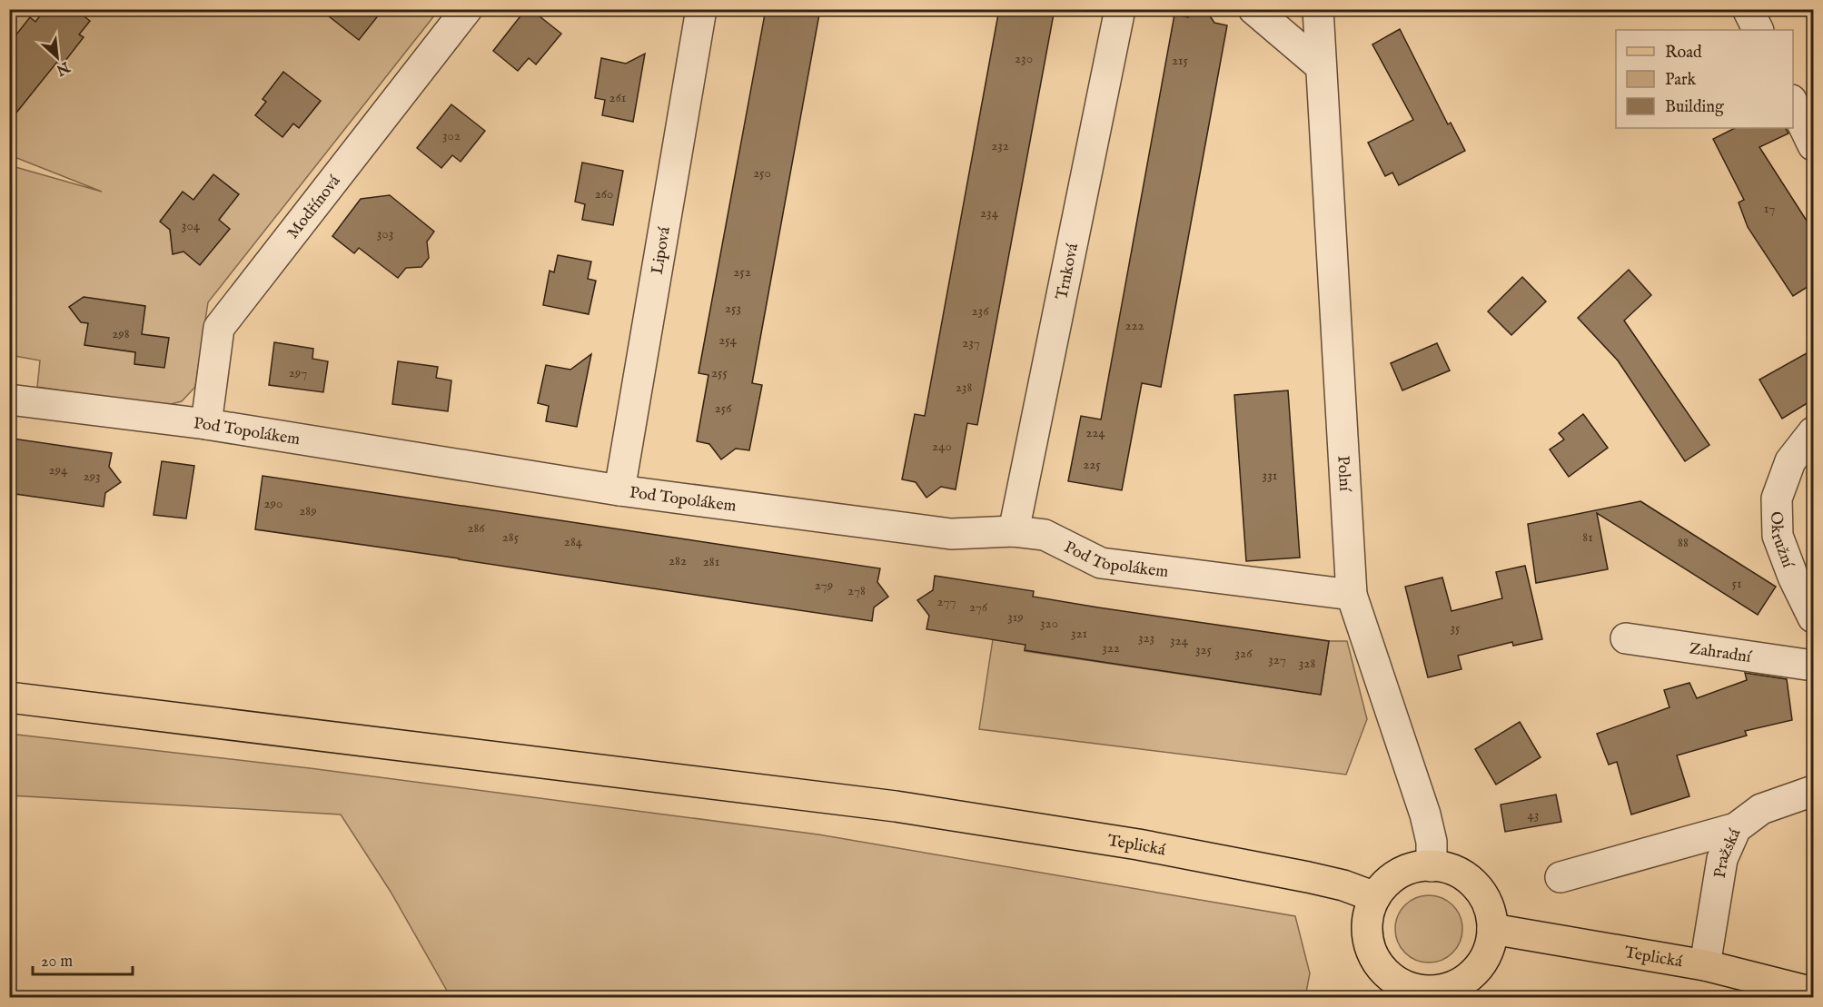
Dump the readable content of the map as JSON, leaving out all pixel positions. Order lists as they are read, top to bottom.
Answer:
{
  "streets": {
    "main road": ["Teplická"],
    "street": [
      "Modřínová",
      "Lipová",
      "Trnková",
      "Pod Topolákem",
      "Polní",
      "Okružní",
      "Zahradní",
      "Pražská"
    ]
  },
  "crossings": [
    ["Modřínová", "Pod Topolákem"],
    ["Lipová", "Pod Topolákem"],
    ["Trnková", "Pod Topolákem"],
    ["Pod Topolákem", "Polní"],
    ["Polní", "Teplická"],
    ["Teplická", "Pražská"]
  ],
  "house_numbers": [
    "230",
    "215",
    "261",
    "302",
    "232",
    "250",
    "260",
    "17",
    "234",
    "304",
    "303",
    "252",
    "253",
    "236",
    "222",
    "298",
    "254",
    "237",
    "297",
    "255",
    "238",
    "256",
    "224",
    "240",
    "225",
    "294",
    "331",
    "293",
    "290",
    "289",
    "286",
    "285",
    "81",
    "284",
    "88",
    "282",
    "281",
    "51",
    "279",
    "278",
    "277",
    "276",
    "319",
    "320",
    "35",
    "321",
    "323",
    "324",
    "322",
    "325",
    "326",
    "327",
    "328",
    "43"
  ],
  "legend": ["Road", "Park", "Building"],
  "scale_bar": "20 m",
  "north": "bottom right"
}
